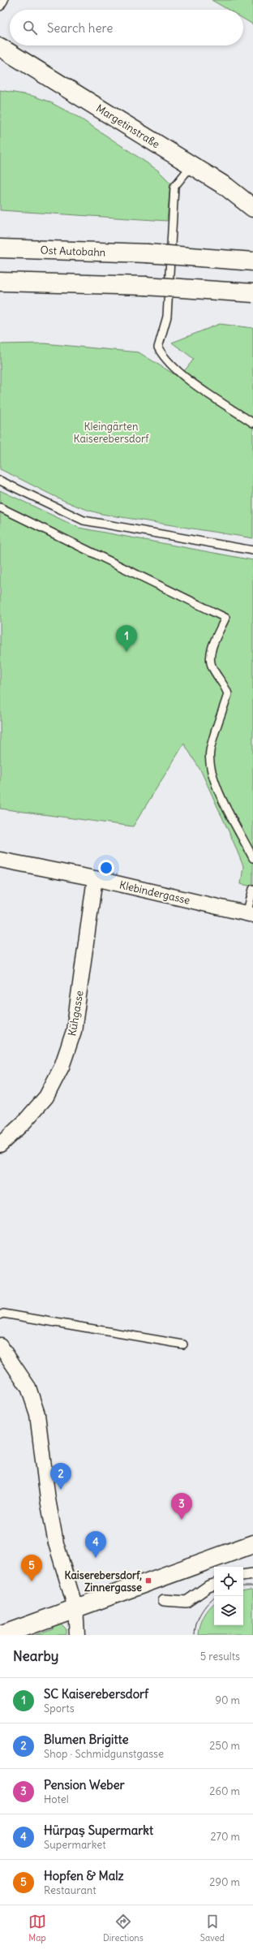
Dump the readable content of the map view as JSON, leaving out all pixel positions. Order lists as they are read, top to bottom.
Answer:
{
  "streets": {
    "main road": ["Margetinstraße", "Ost Autobahn"],
    "street": ["Klebindergasse", "Kühgasse"]
  },
  "crossings": [
    ["Klebindergasse", "Kühgasse"]
  ],
  "parks": ["Kleingärten Kaiserebersdorf"],
  "places": {
    "transit": ["Kaiserebersdorf, Zinnergasse"]
  },
  "page": {
    "search": "Search here",
    "pins": [
      "1",
      "2",
      "3",
      "4",
      "5"
    ],
    "heading": ["Nearby", "5 results"],
    "list": [
      {
        "mark": "1",
        "name": "SC Kaiserebersdorf",
        "note": "Sports",
        "value": "90 m"
      },
      {
        "mark": "2",
        "name": "Blumen Brigitte",
        "note": "Shop · Schmidgunstgasse",
        "value": "250 m"
      },
      {
        "mark": "3",
        "name": "Pension Weber",
        "note": "Hotel",
        "value": "260 m"
      },
      {
        "mark": "4",
        "name": "Hürpaş Supermarkt",
        "note": "Supermarket",
        "value": "270 m"
      },
      {
        "mark": "5",
        "name": "Hopfen & Malz",
        "note": "Restaurant",
        "value": "290 m"
      }
    ],
    "nav": ["Map", "Directions", "Saved"]
  }
}
